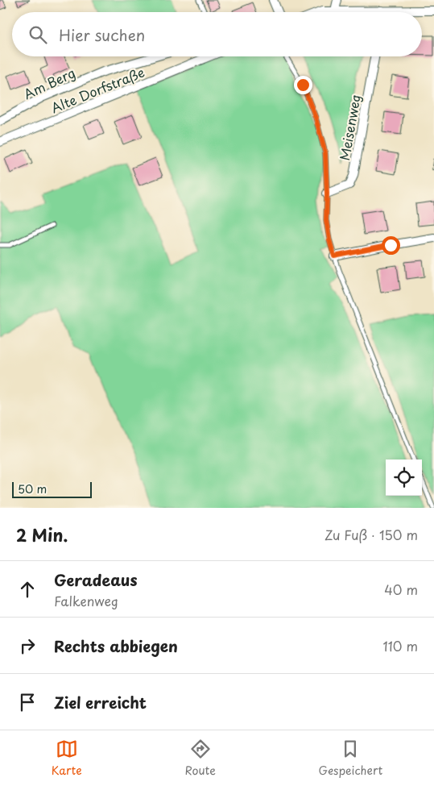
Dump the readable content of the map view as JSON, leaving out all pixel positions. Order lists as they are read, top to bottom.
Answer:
{
  "streets": {
    "street": ["Am Berg", "Alte Dorfstraße", "Meisenweg"]
  },
  "scale_bar": "50 m",
  "page": {
    "search": "Hier suchen",
    "scale": "50 m",
    "heading": ["2 Min.", "Zu Fuß · 150 m"],
    "list": [
      ["Geradeaus", "Falkenweg", "40 m"],
      ["Rechts abbiegen", "110 m"],
      "Ziel erreicht"
    ],
    "nav": ["Karte", "Route", "Gespeichert"]
  }
}
